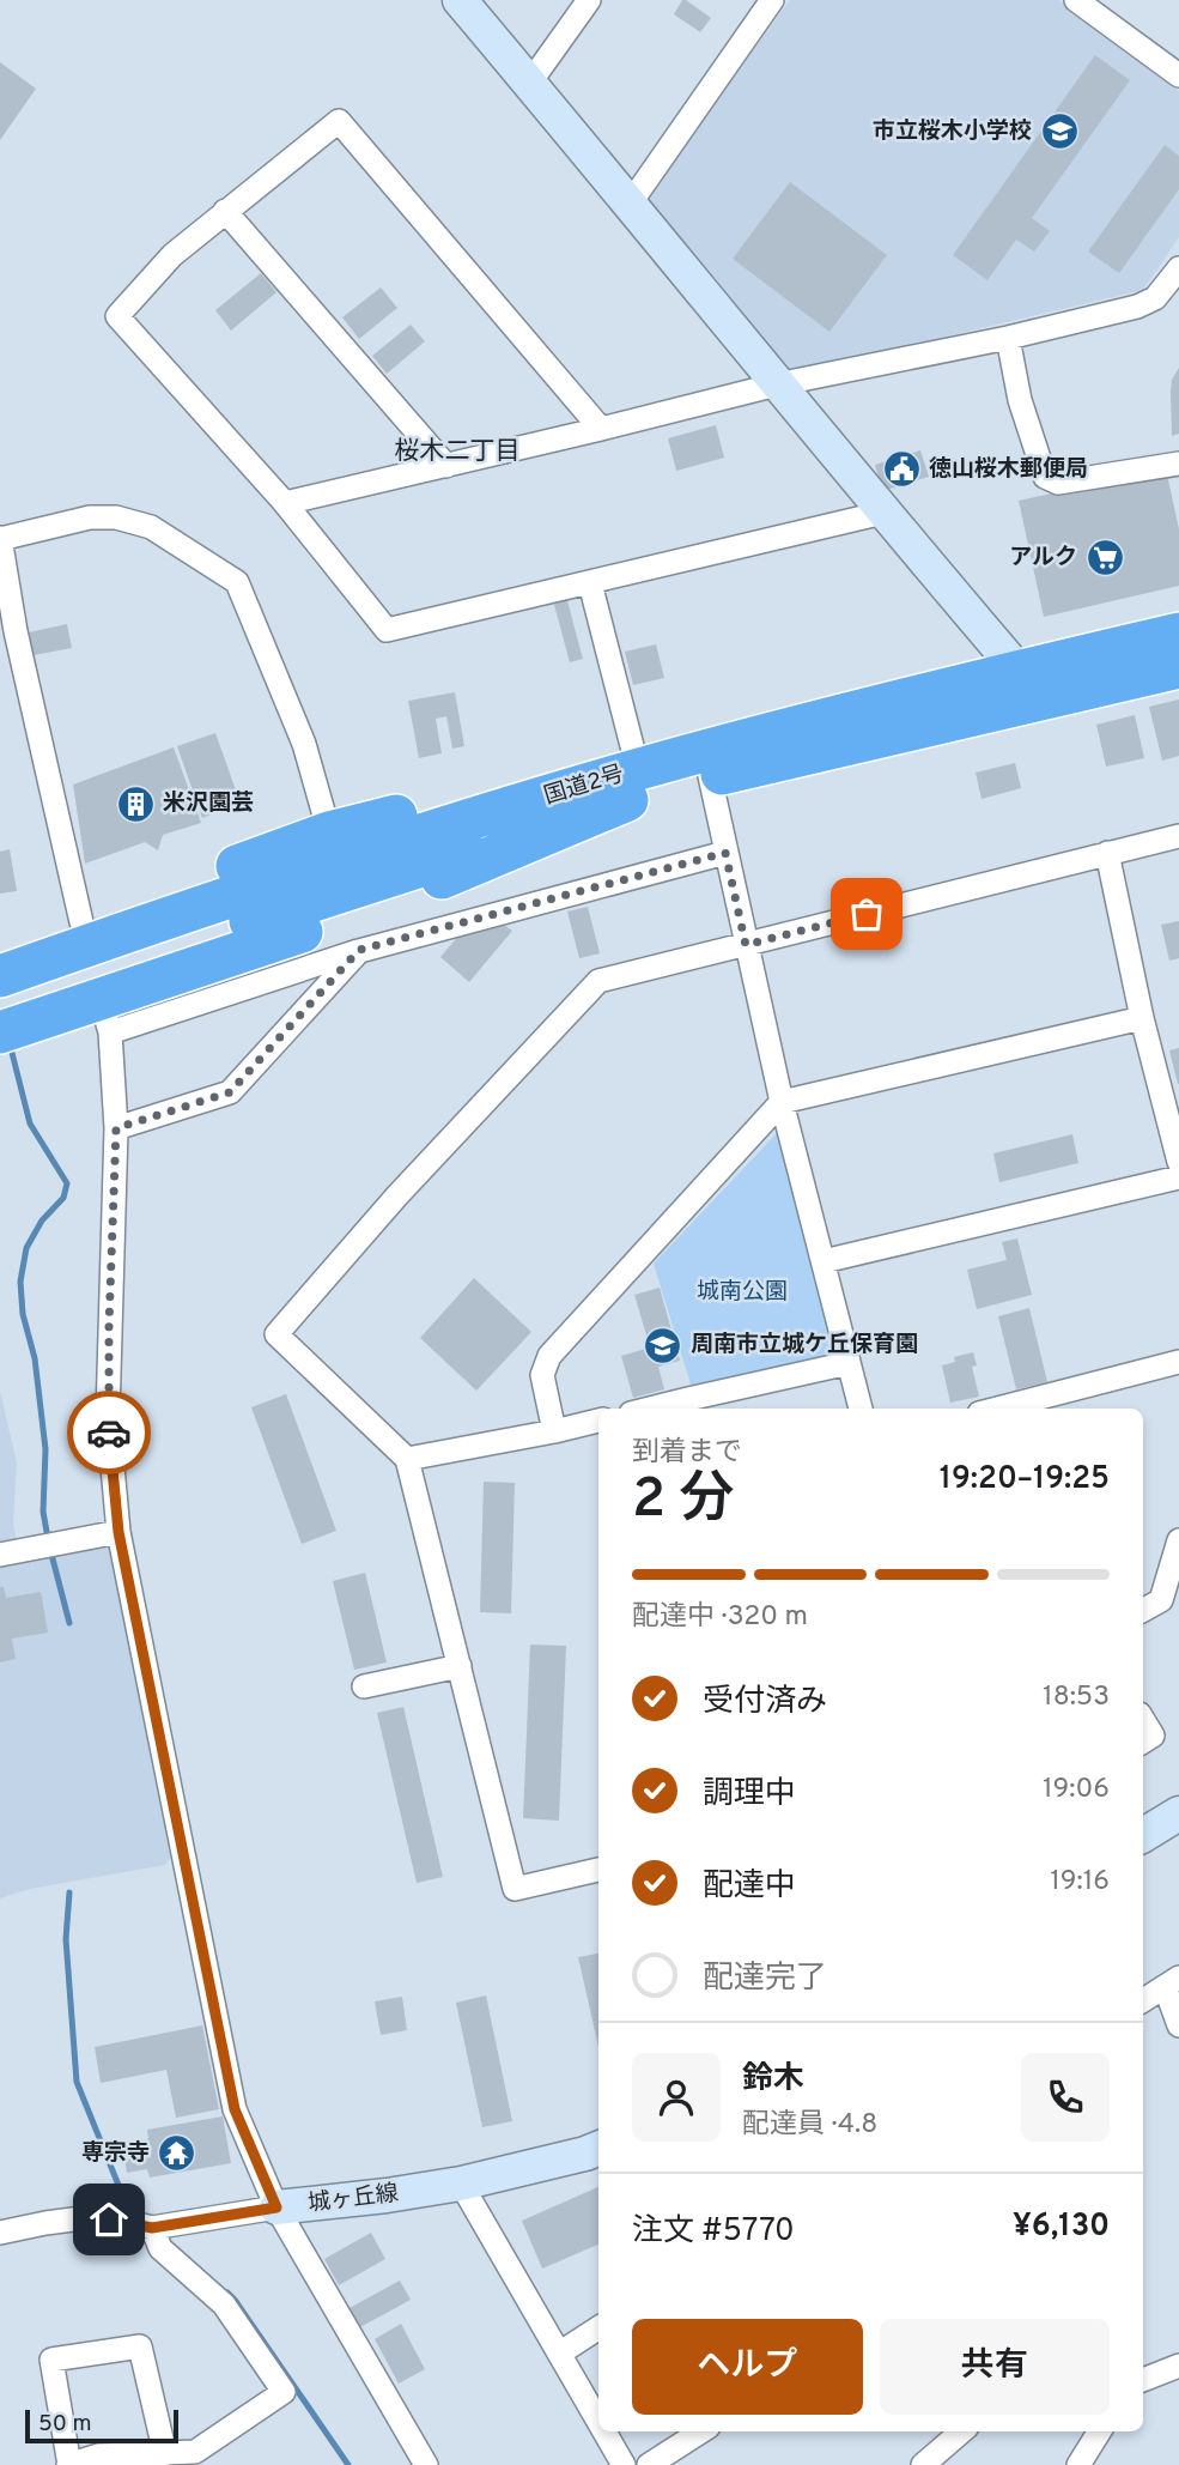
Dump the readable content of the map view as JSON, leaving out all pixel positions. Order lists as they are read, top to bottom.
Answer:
{
  "streets": {
    "highway": ["国道2号"],
    "street": ["城ヶ丘線"]
  },
  "districts": ["桜木二丁目"],
  "parks": ["城南公園"],
  "places": {
    "school or university": ["市立桜木小学校", "周南市立城ケ丘保育園"],
    "public building": ["徳山桜木郵便局"],
    "supermarket": ["アルク"],
    "building": ["米沢園芸"],
    "temple": ["専宗寺"]
  },
  "scale_bar": "50 m",
  "page": {
    "heading": ["2 分", "到着まで", "19:20–19:25"],
    "panel": [
      "鈴木",
      "配達員 · 4.8",
      "注文 #5770",
      "¥6,130"
    ],
    "bar": "配達中 · 320 m",
    "list": [
      ["受付済み", "18:53"],
      ["調理中", "19:06"],
      ["配達中", "19:16"],
      "配達完了"
    ],
    "buttons": ["ヘルプ", "共有"],
    "scale": "50 m"
  }
}
